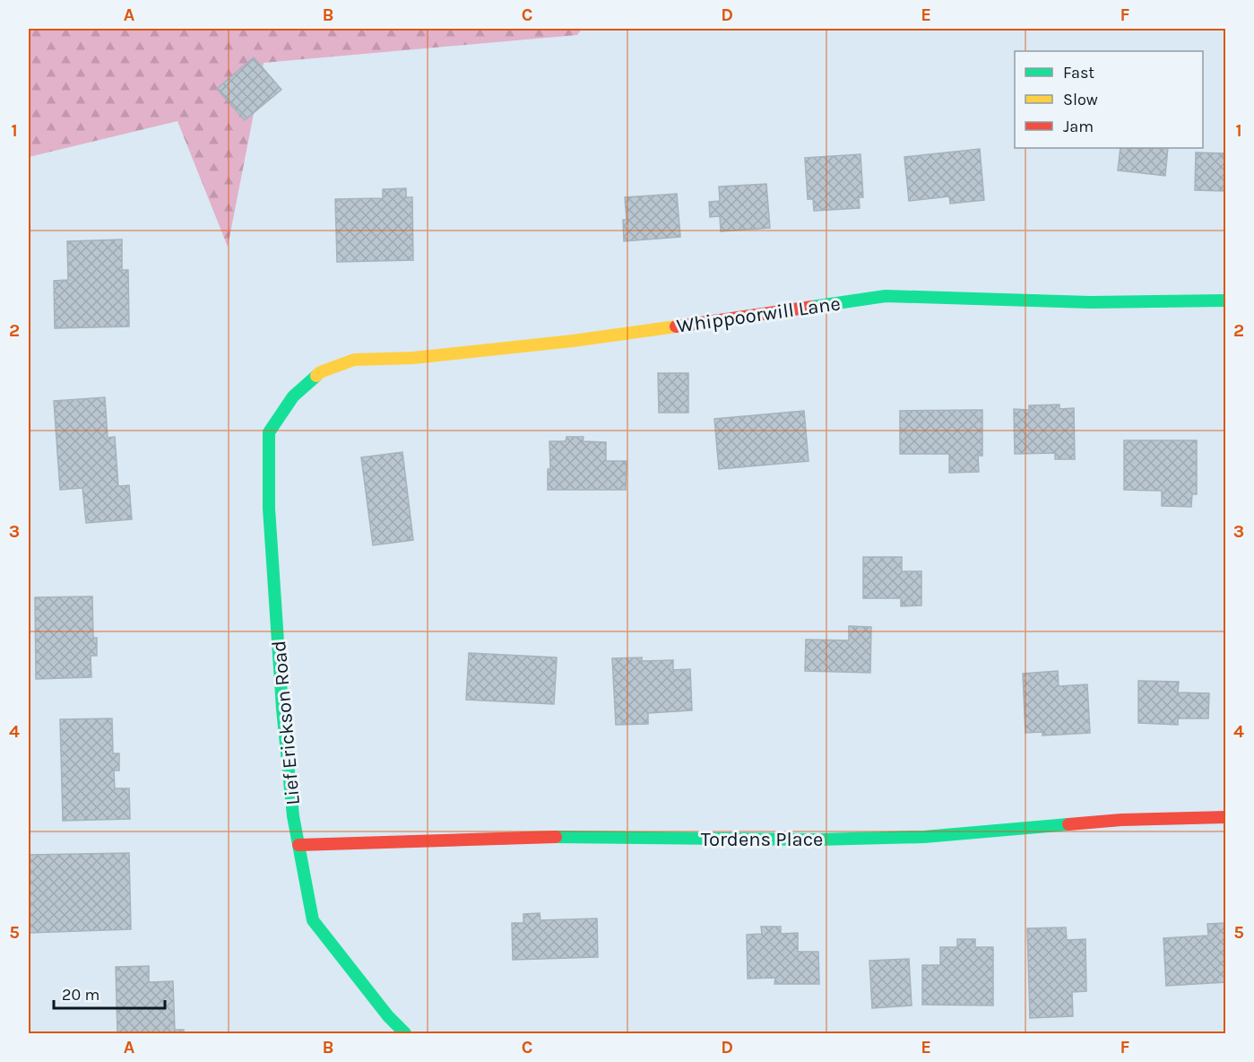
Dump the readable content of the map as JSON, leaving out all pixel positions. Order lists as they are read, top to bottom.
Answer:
{
  "streets": {
    "street": ["Whippoorwill Lane", "Lief Erickson Road", "Tordens Place"]
  },
  "crossings": [
    ["Whippoorwill Lane", "Lief Erickson Road"],
    ["Lief Erickson Road", "Tordens Place"]
  ],
  "legend": ["Fast", "Slow", "Jam"],
  "scale_bar": "20 m",
  "grid": {
    "columns": [
      "A",
      "B",
      "C",
      "D",
      "E",
      "F"
    ],
    "rows": [
      "1",
      "2",
      "3",
      "4",
      "5"
    ]
  }
}
